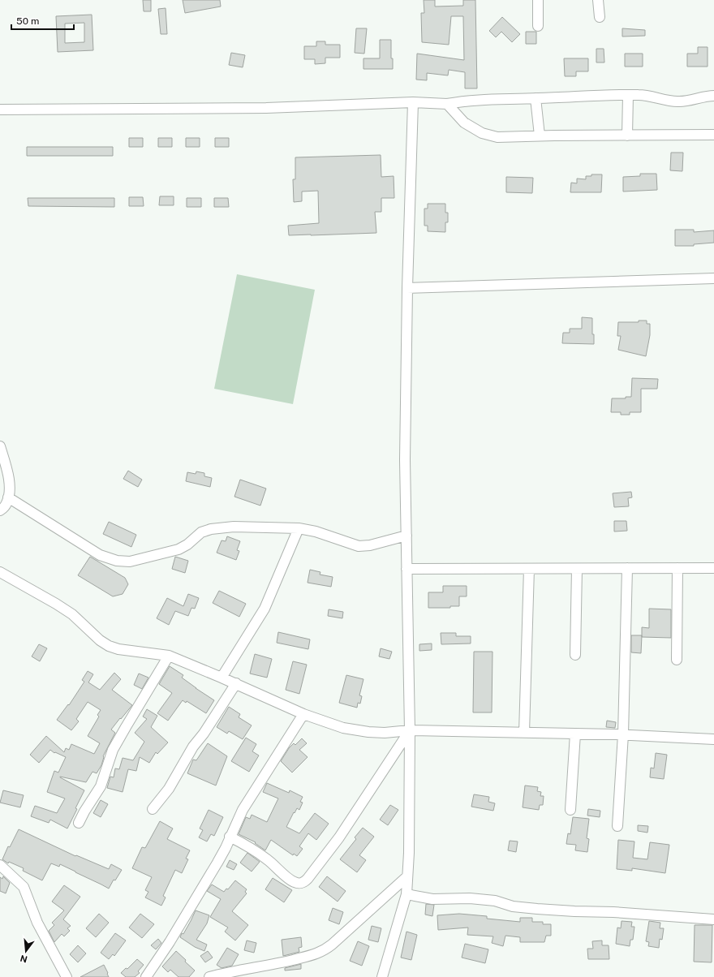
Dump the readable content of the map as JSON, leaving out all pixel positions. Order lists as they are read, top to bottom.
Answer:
{
  "scale_bar": "50 m",
  "north": "bottom"
}
